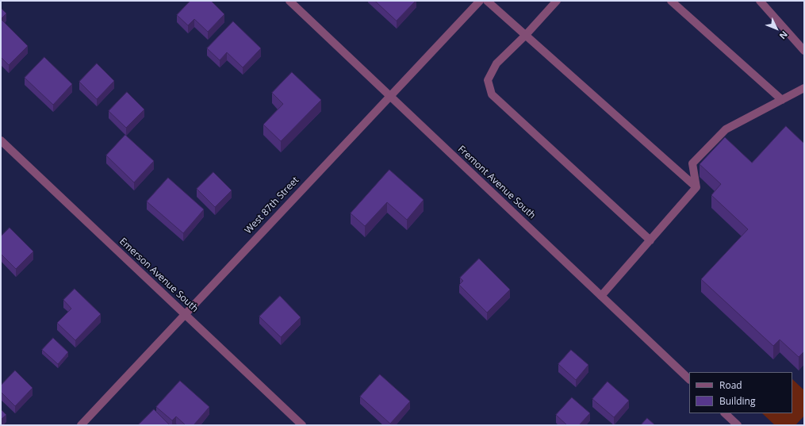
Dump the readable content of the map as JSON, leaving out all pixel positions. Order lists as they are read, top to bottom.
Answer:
{
  "streets": {
    "street": ["Fremont Avenue South", "West 87th Street", "Emerson Avenue South"]
  },
  "crossings": [
    ["Fremont Avenue South", "West 87th Street"],
    ["West 87th Street", "Emerson Avenue South"]
  ],
  "legend": ["Road", "Building"],
  "north": "bottom right"
}
